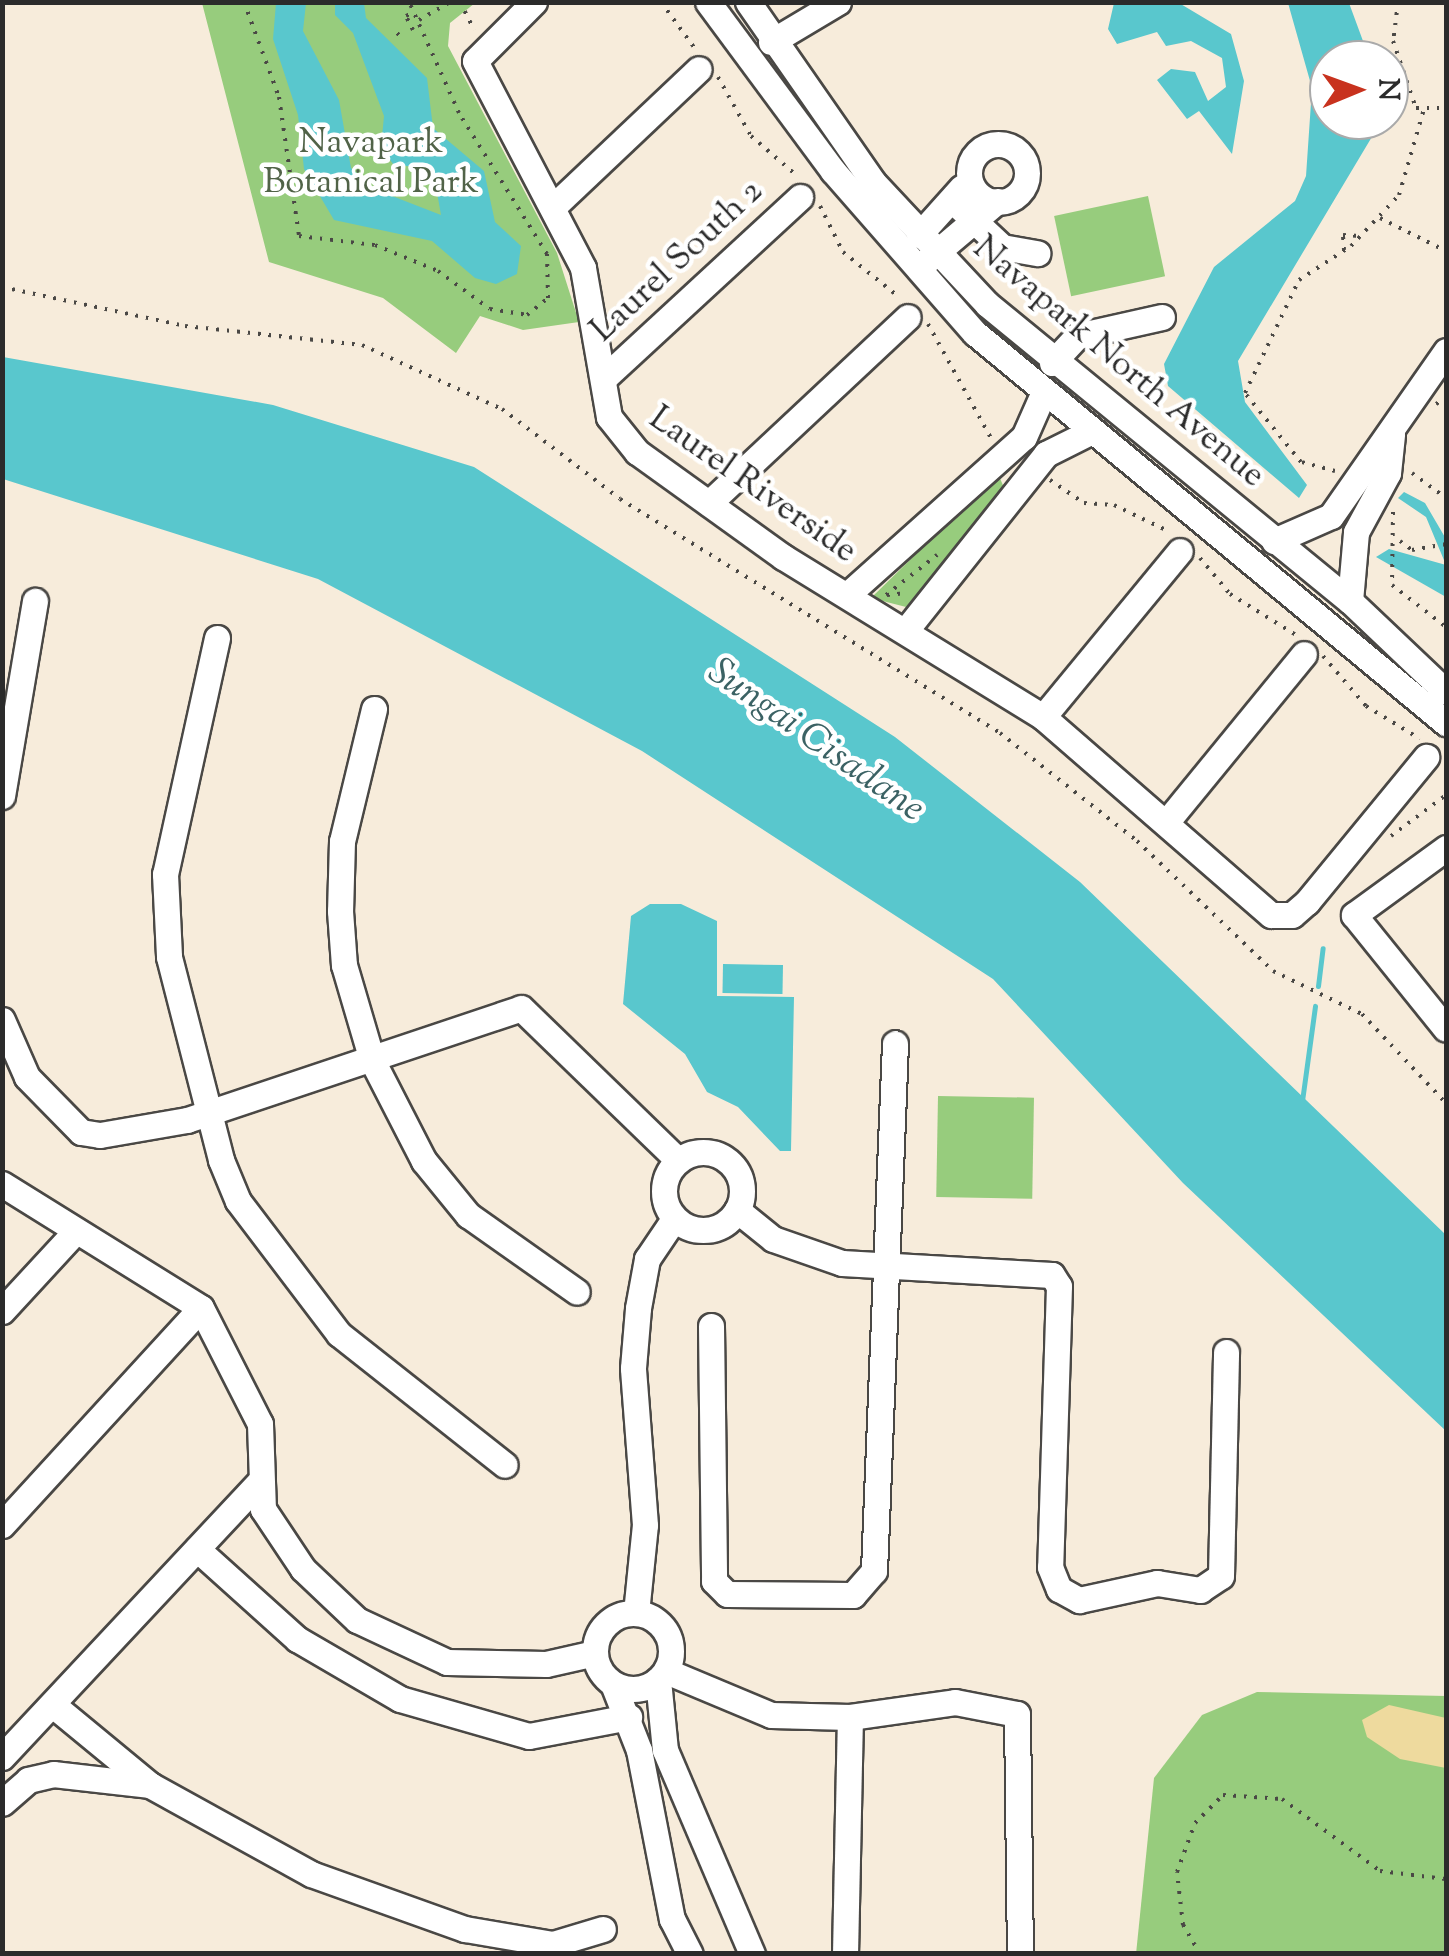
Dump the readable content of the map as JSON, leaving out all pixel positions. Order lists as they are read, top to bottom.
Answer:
{
  "streets": {
    "street": ["Laurel South 2", "Navapark North Avenue", "Laurel Riverside"]
  },
  "crossings": [
    ["Laurel South 2", "Laurel Riverside"]
  ],
  "water": ["Sungai Cisadane"],
  "parks": ["Navapark Botanical Park"],
  "north": "right"
}
